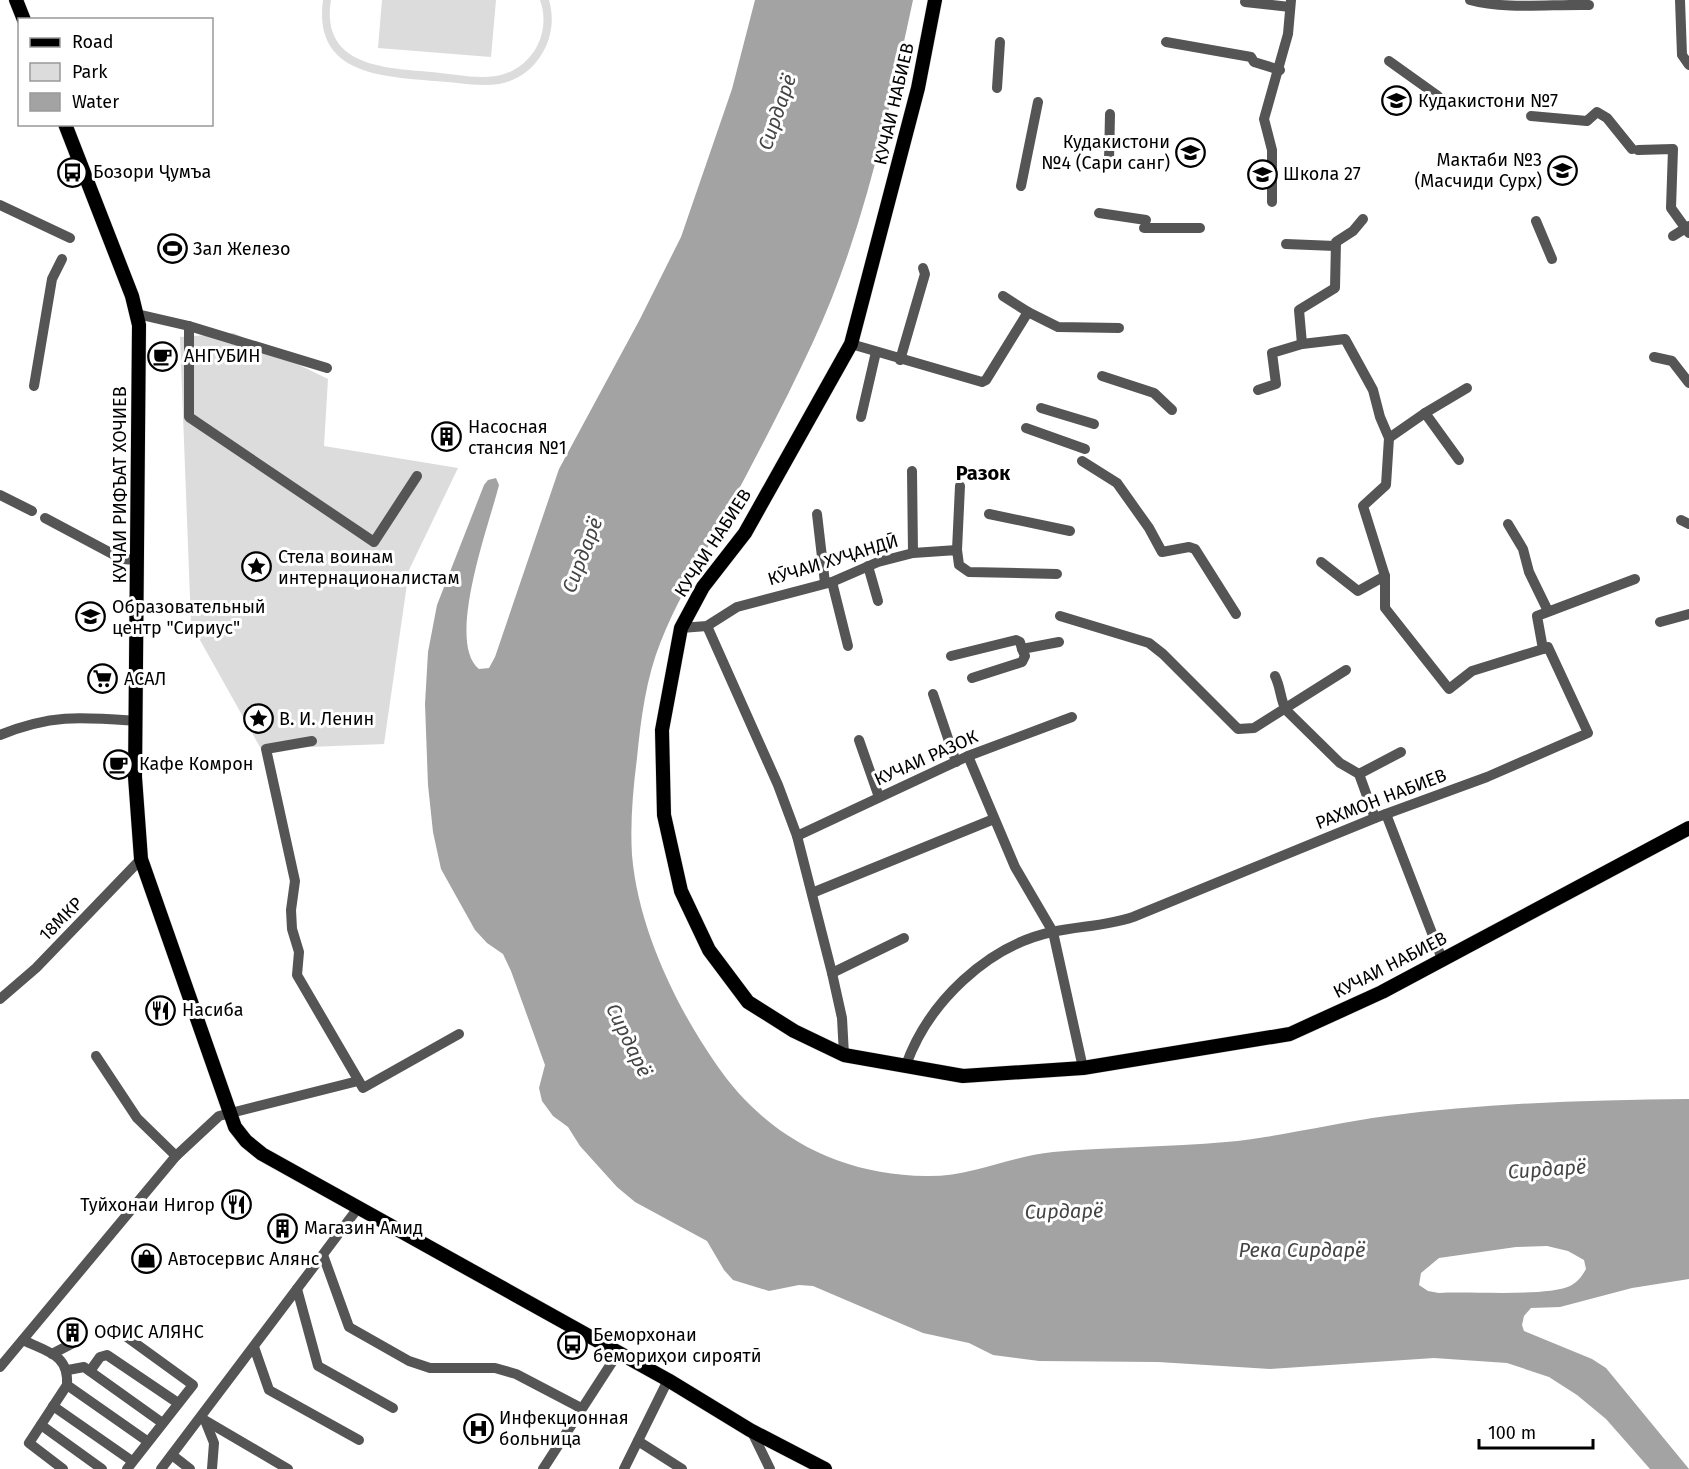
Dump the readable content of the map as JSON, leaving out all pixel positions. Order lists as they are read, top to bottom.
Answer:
{
  "streets": {
    "main road": ["КУЧАИ НАБИЕВ", "КУЧАИ РИФЪАТ ХОЧИЕВ"],
    "street": [
      "КӮЧАИ ХУҶАНДӢ",
      "КУЧАИ РАЗОК",
      "РАХМОН НАБИЕВ",
      "18МКР"
    ]
  },
  "crossings": [
    ["КУЧАИ НАБИЕВ", "КӮЧАИ ХУҶАНДӢ"],
    ["КУЧАИ РИФЪАТ ХОЧИЕВ", "18МКР"]
  ],
  "districts": ["Разок"],
  "water": ["Сирдарё", "Река Сирдарё"],
  "places": {
    "school or university": [
      "Кудакистони №7",
      "Кудакистони №4 (Сари санг)",
      "Мактаби №3 (Масчиди Сурх)",
      "Школа 27",
      "Образовательный центр \"Сириус\""
    ],
    "bus stop": ["Бозори Ҷумъа", "Беморхонаи бемориҳои сироятӣ"],
    "sports": ["Зал Железо"],
    "cafe": ["АНГУБИН", "Кафе Комрон"],
    "building": ["Насосная стансия №1", "Магазин Амид", "ОФИС АЛЯНС"],
    "place": ["Стела воинам интернационалистам", "В. И. Ленин"],
    "supermarket": ["АСАЛ"],
    "restaurant": ["Насиба", "Туйхонаи Нигор"],
    "shop": ["Автосервис Алянс"],
    "hospital": ["Инфекционная больница"]
  },
  "legend": ["Road", "Park", "Water"],
  "scale_bar": "100 m"
}
